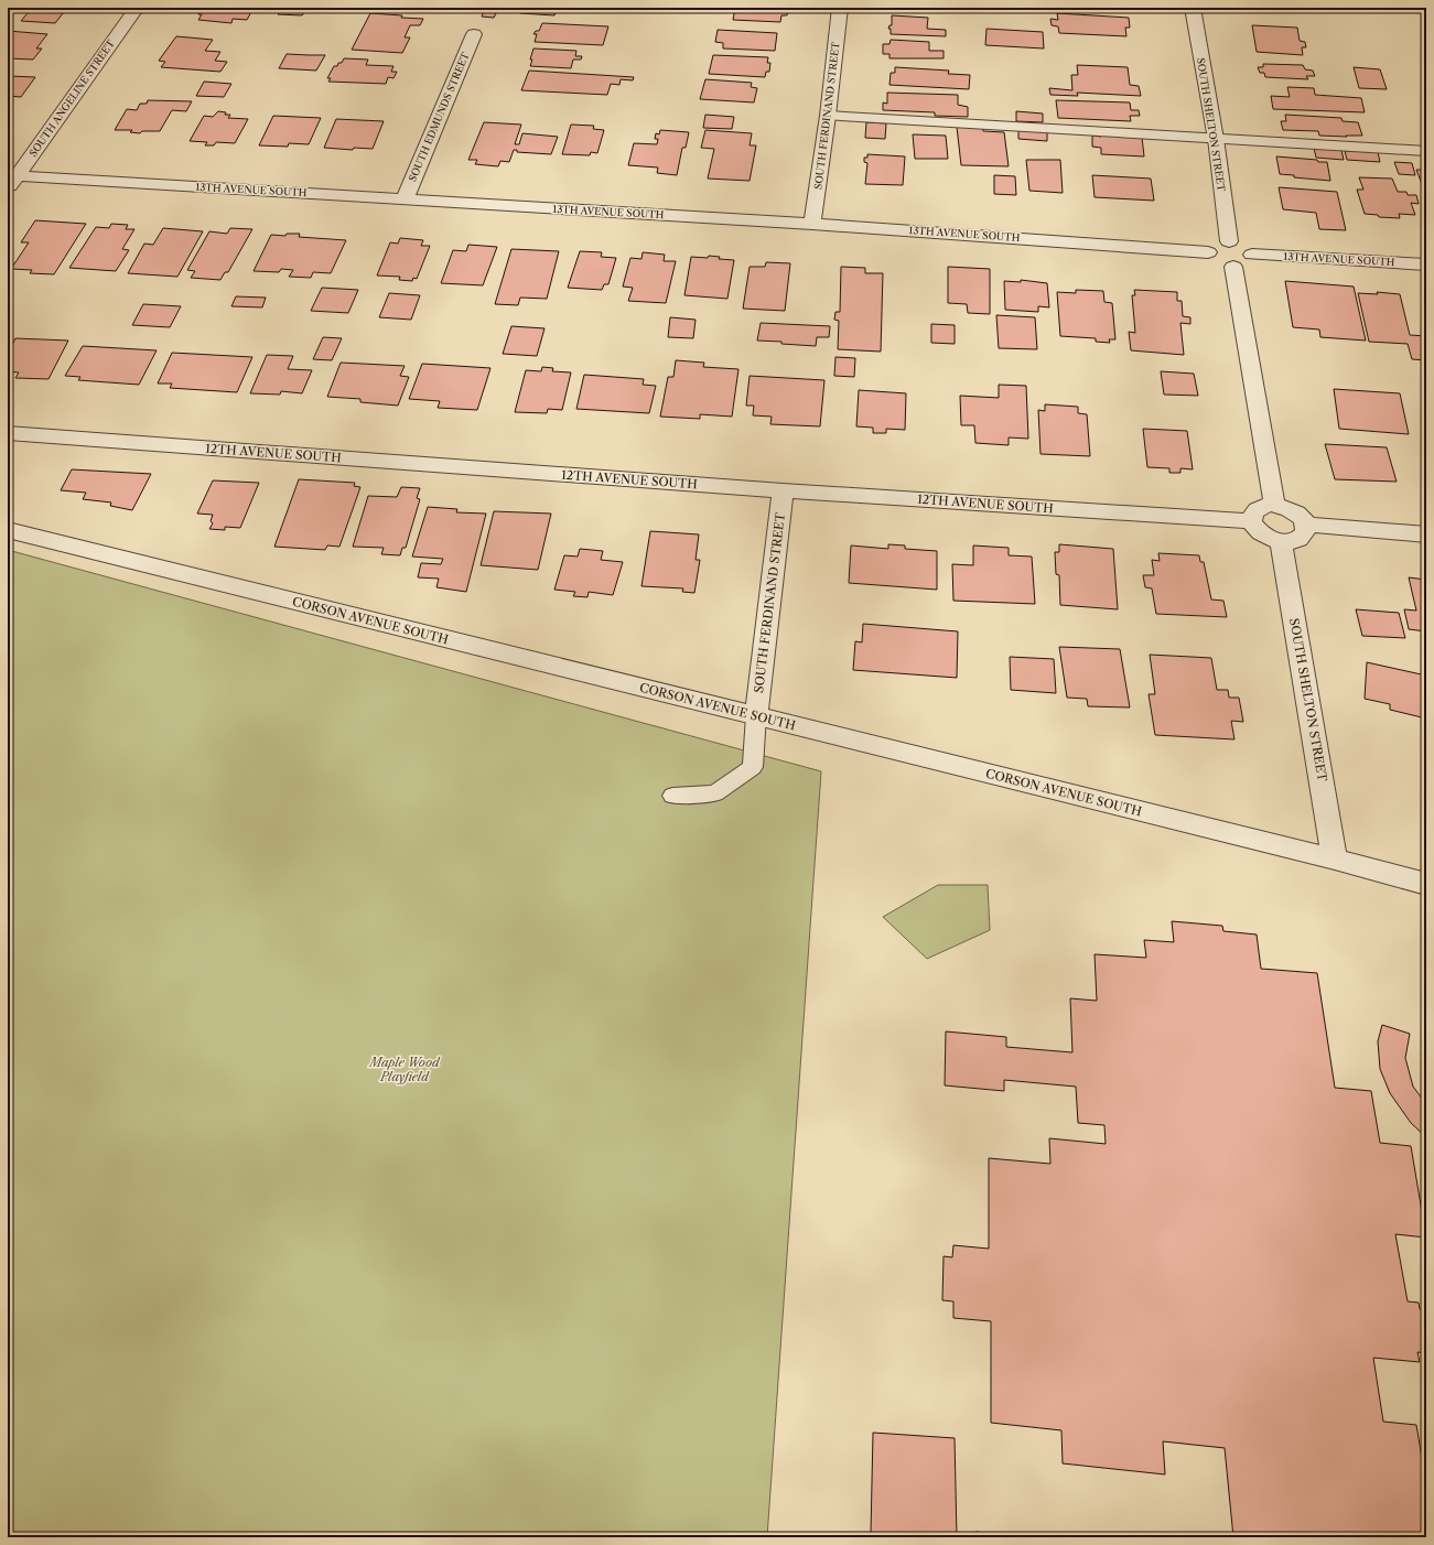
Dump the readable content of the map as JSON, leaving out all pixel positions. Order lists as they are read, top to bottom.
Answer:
{
  "streets": {
    "street": [
      "SOUTH ANGELINE STREET",
      "SOUTH FERDINAND STREET",
      "SOUTH EDMUNDS STREET",
      "SOUTH SHELTON STREET",
      "13TH AVENUE SOUTH",
      "12TH AVENUE SOUTH",
      "CORSON AVENUE SOUTH"
    ]
  },
  "crossings": [
    ["SOUTH ANGELINE STREET", "13TH AVENUE SOUTH"],
    ["SOUTH FERDINAND STREET", "13TH AVENUE SOUTH"],
    ["SOUTH FERDINAND STREET", "12TH AVENUE SOUTH"],
    ["SOUTH FERDINAND STREET", "CORSON AVENUE SOUTH"],
    ["SOUTH EDMUNDS STREET", "13TH AVENUE SOUTH"],
    ["SOUTH SHELTON STREET", "12TH AVENUE SOUTH"],
    ["SOUTH SHELTON STREET", "CORSON AVENUE SOUTH"]
  ],
  "parks": ["Maple Wood Playfield"]
}
